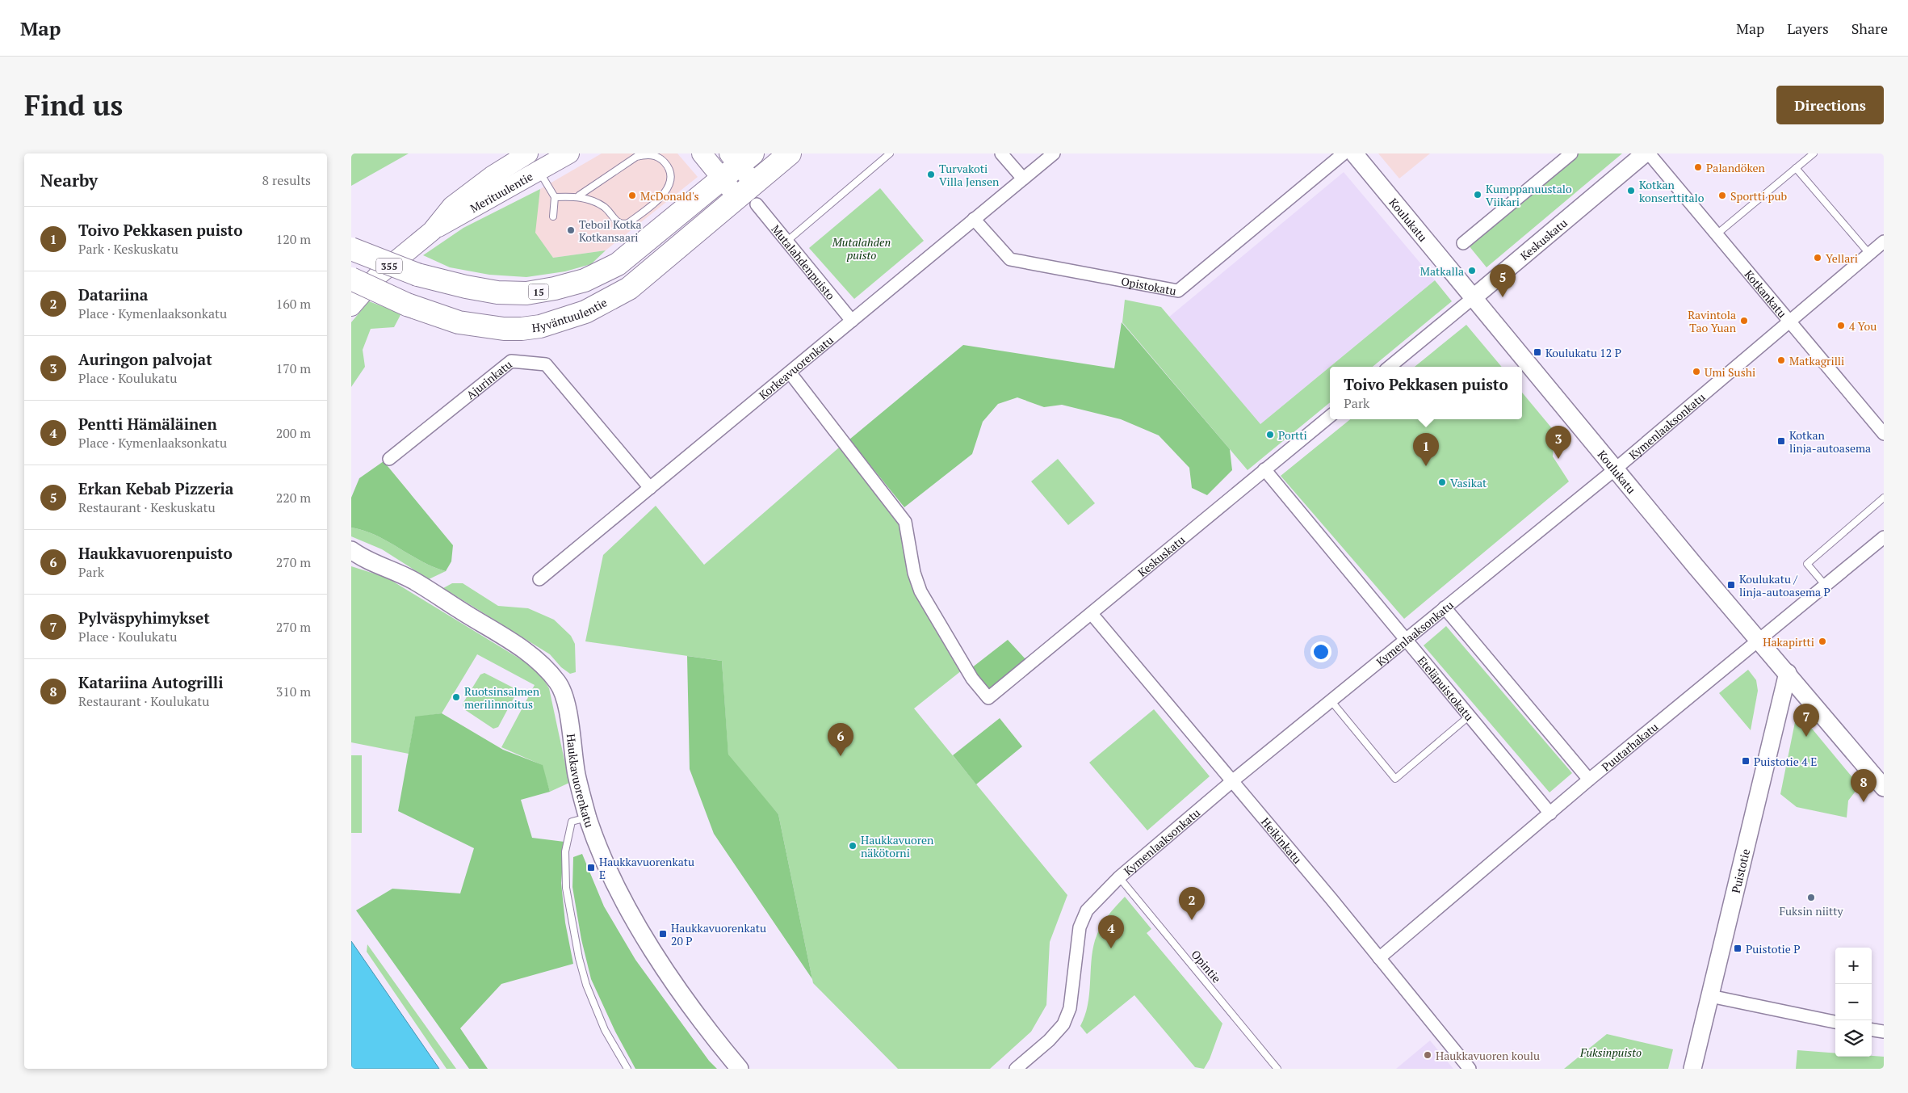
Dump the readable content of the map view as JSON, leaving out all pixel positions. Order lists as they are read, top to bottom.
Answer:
{
  "streets": {
    "highway": ["15", "Hyväntuulentie"],
    "main road": [
      "Merituulentie",
      "Koulukatu",
      "Keskuskatu",
      "355",
      "Haukkavuorenkatu",
      "Puistotie"
    ],
    "street": [
      "Mutalahdenpuisto",
      "Opistokatu",
      "Kotkankatu",
      "Korkeavuorenkatu",
      "Ajurinkatu",
      "Kymenlaaksonkatu",
      "Eteläpuistokatu",
      "Puutarhakatu",
      "Heikinkatu"
    ],
    "lane": ["Opintie"]
  },
  "crossings": [
    ["Koulukatu", "Keskuskatu"],
    ["Koulukatu", "Kymenlaaksonkatu"],
    ["Koulukatu", "Puutarhakatu"],
    ["Koulukatu", "Puistotie"],
    ["Keskuskatu", "Korkeavuorenkatu"],
    ["Keskuskatu", "Eteläpuistokatu"],
    ["Keskuskatu", "Heikinkatu"],
    ["Mutalahdenpuisto", "Hyväntuulentie"],
    ["Mutalahdenpuisto", "Korkeavuorenkatu"],
    ["Opistokatu", "Korkeavuorenkatu"],
    ["Kotkankatu", "Kymenlaaksonkatu"],
    ["Korkeavuorenkatu", "Ajurinkatu"],
    ["Kymenlaaksonkatu", "Eteläpuistokatu"],
    ["Kymenlaaksonkatu", "Heikinkatu"],
    ["Kymenlaaksonkatu", "Opintie"],
    ["Eteläpuistokatu", "Puutarhakatu"],
    ["Puutarhakatu", "Heikinkatu"]
  ],
  "parks": ["Mutalahden puisto", "Fuksinpuisto"],
  "places": {
    "other": [
      "Palandöken",
      "Turvakoti Villa Jensen",
      "Kotkan konserttitalo",
      "Kumppanuustalo Viikari",
      "McDonald's",
      "Sportti pub",
      "Teboil Kotka Kotkansaari",
      "Yellari",
      "Matkalla",
      "Ravintola Tao Yuan",
      "4 You",
      "Matkagrilli",
      "Umi Sushi",
      "Portti",
      "Vasikat",
      "Hakapirtti",
      "Ruotsinsalmen merilinnoitus",
      "Haukkavuoren näkötorni",
      "Fuksin niitty",
      "Haukkavuoren koulu"
    ],
    "transit": [
      "Koulukatu 12 P",
      "Kotkan linja-autoasema",
      "Koulukatu / linja-autoasema P",
      "Puistotie 4 E",
      "Haukkavuorenkatu E",
      "Haukkavuorenkatu 20 P",
      "Puistotie P"
    ]
  },
  "page": {
    "header": "Map",
    "nav": ["Map", "Layers", "Share"],
    "buttons": "Directions",
    "title": "Find us",
    "heading": ["Nearby", "8 results"],
    "list": [
      {
        "mark": "1",
        "name": "Toivo Pekkasen puisto",
        "note": "Park · Keskuskatu",
        "value": "120 m"
      },
      {
        "mark": "2",
        "name": "Datariina",
        "note": "Place · Kymenlaaksonkatu",
        "value": "160 m"
      },
      {
        "mark": "3",
        "name": "Auringon palvojat",
        "note": "Place · Koulukatu",
        "value": "170 m"
      },
      {
        "mark": "4",
        "name": "Pentti Hämäläinen",
        "note": "Place · Kymenlaaksonkatu",
        "value": "200 m"
      },
      {
        "mark": "5",
        "name": "Erkan Kebab Pizzeria",
        "note": "Restaurant · Keskuskatu",
        "value": "220 m"
      },
      {
        "mark": "6",
        "name": "Haukkavuorenpuisto",
        "note": "Park",
        "value": "270 m"
      },
      {
        "mark": "7",
        "name": "Pylväspyhimykset",
        "note": "Place · Koulukatu",
        "value": "270 m"
      },
      {
        "mark": "8",
        "name": "Katariina Autogrilli",
        "note": "Restaurant · Koulukatu",
        "value": "310 m"
      }
    ],
    "pins": [
      "5",
      "3",
      "1",
      "7",
      "6",
      "8",
      "2",
      "4"
    ],
    "popup": ["Toivo Pekkasen puisto", "Park"],
    "map_buttons": ["+", "−"]
  }
}
